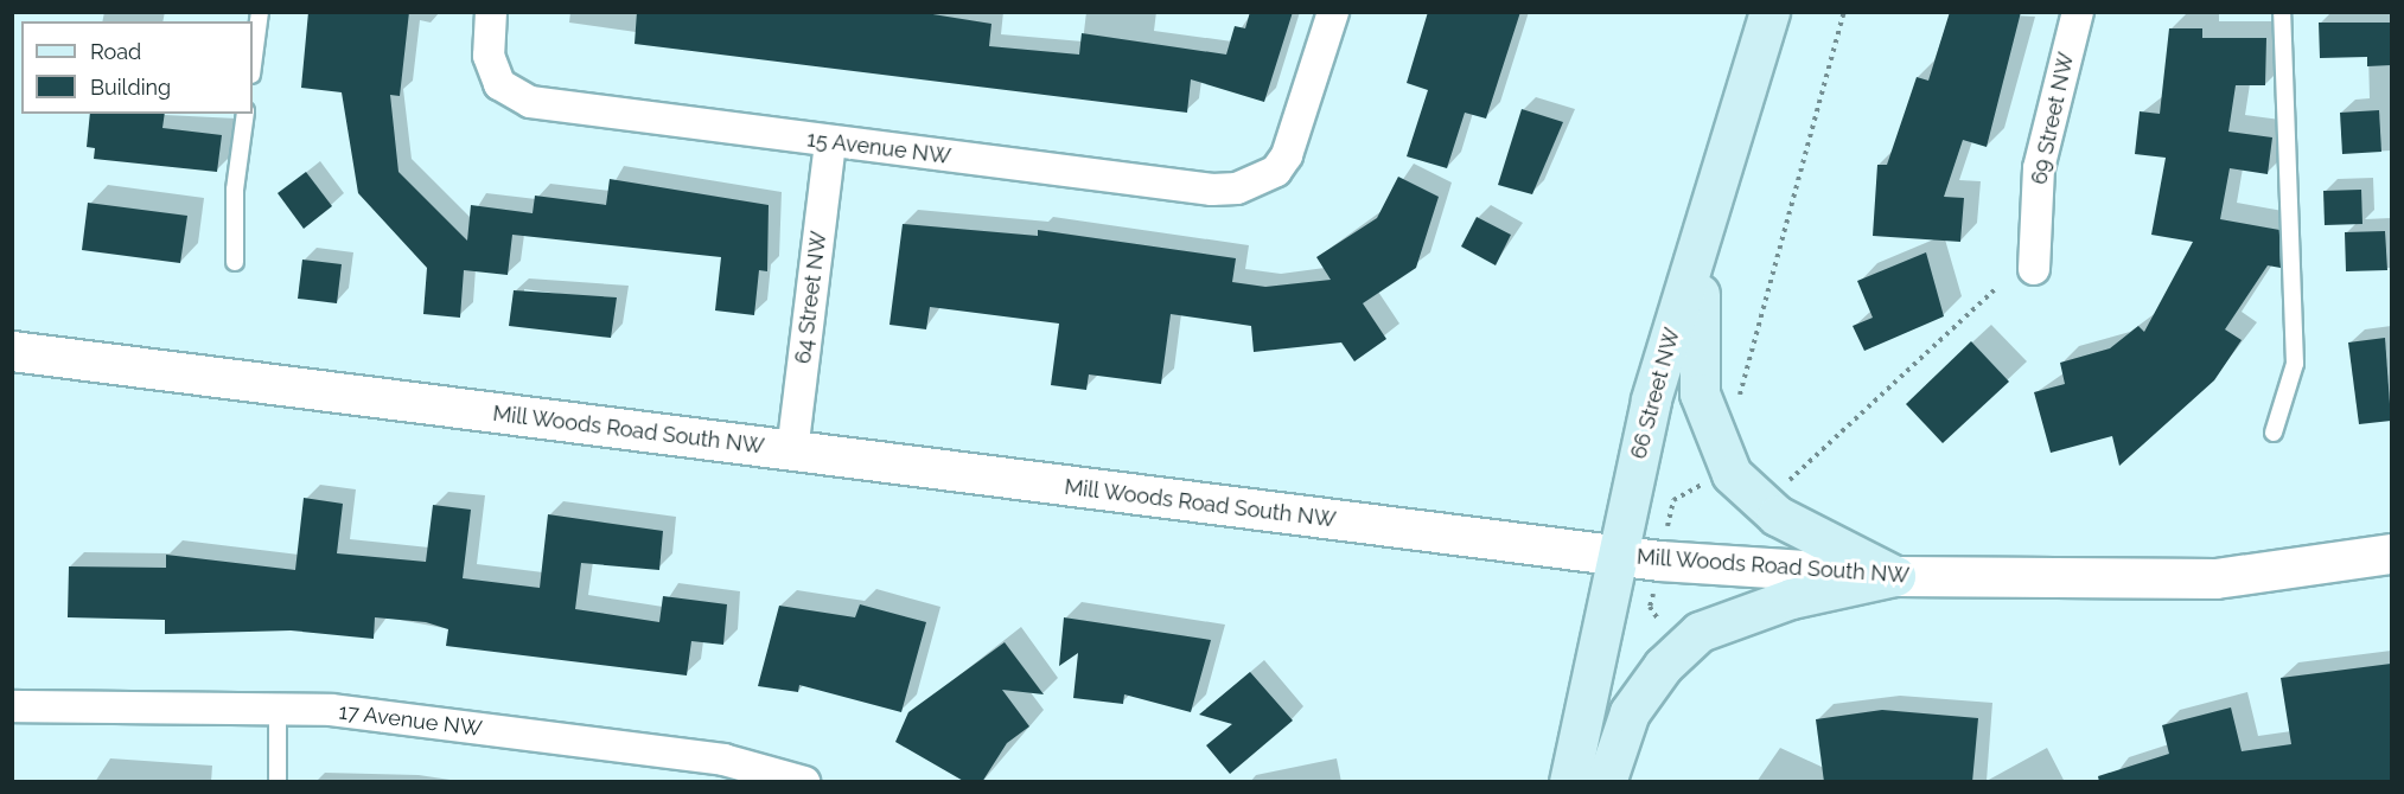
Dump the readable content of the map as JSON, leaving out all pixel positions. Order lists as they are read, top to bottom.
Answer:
{
  "streets": {
    "main road": ["66 Street NW"],
    "street": [
      "69 Street NW",
      "15 Avenue NW",
      "64 Street NW",
      "Mill Woods Road South NW",
      "17 Avenue NW"
    ]
  },
  "crossings": [
    ["15 Avenue NW", "64 Street NW"],
    ["64 Street NW", "Mill Woods Road South NW"],
    ["66 Street NW", "Mill Woods Road South NW"]
  ],
  "legend": ["Road", "Building"]
}
